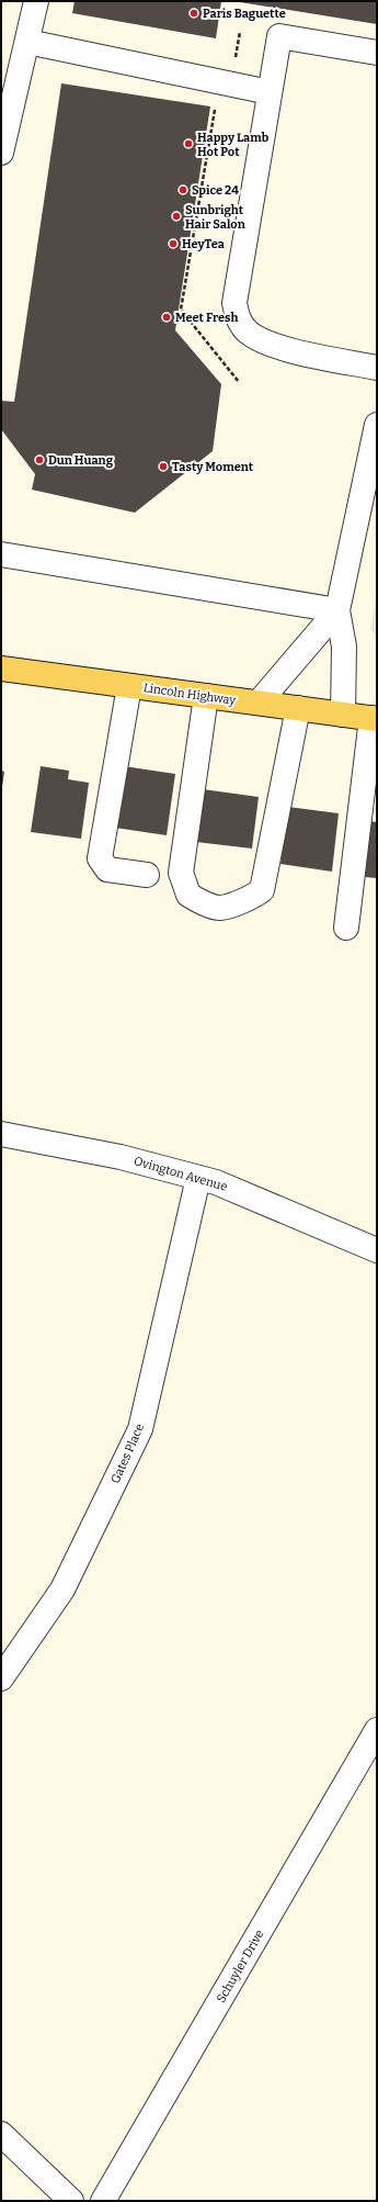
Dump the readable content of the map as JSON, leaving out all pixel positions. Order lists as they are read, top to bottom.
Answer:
{
  "streets": {
    "main road": ["Lincoln Highway"],
    "street": ["Ovington Avenue", "Gates Place", "Schuyler Drive"]
  },
  "crossings": [
    ["Ovington Avenue", "Gates Place"]
  ],
  "places": [
    "Paris Baguette",
    "Happy Lamb Hot Pot",
    "Spice 24",
    "Sunbright Hair Salon",
    "HeyTea",
    "Meet Fresh",
    "Dun Huang",
    "Tasty Moment"
  ]
}
